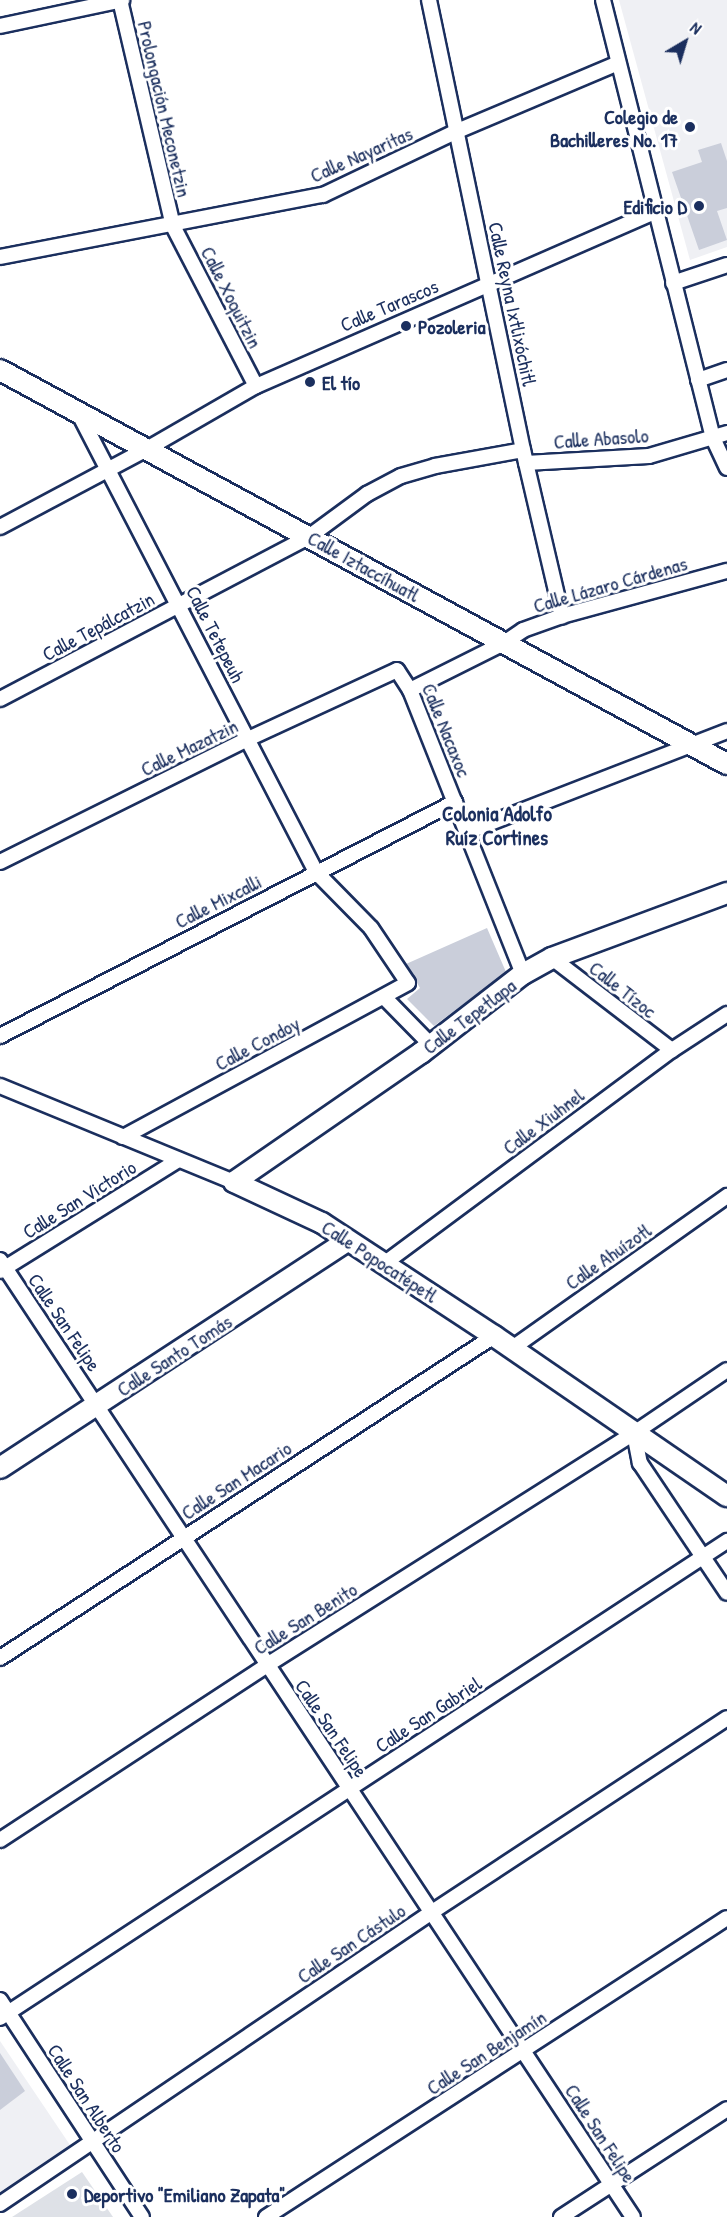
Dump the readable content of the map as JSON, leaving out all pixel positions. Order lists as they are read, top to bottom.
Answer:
{
  "streets": {
    "street": [
      "Prolongación Meconetzin",
      "Calle Nayaritas",
      "Calle Xoquitzin",
      "Calle Reyna Ixtlixóchitl",
      "Calle Tarascos",
      "Calle Abasolo",
      "Calle Iztaccíhuatl",
      "Calle Lázaro Cárdenas",
      "Calle Tepálcatzin",
      "Calle Tetepeuh",
      "Calle Nacaxoc",
      "Calle Mazatzin",
      "Calle Mixcalli",
      "Calle Tízoc",
      "Calle Tepetlapa",
      "Calle Condoy",
      "Calle Xiuhnel",
      "Calle San Victorio",
      "Calle Ahuízotl",
      "Calle Popocatépetl",
      "Calle San Felipe",
      "Calle Santo Tomás",
      "Calle San Macario",
      "Calle San Benito",
      "Calle San Gabriel",
      "Calle San Cástulo",
      "Calle San Benjamín",
      "Calle San Alberto"
    ]
  },
  "crossings": [
    ["Prolongación Meconetzin", "Calle Nayaritas"],
    ["Prolongación Meconetzin", "Calle Xoquitzin"],
    ["Calle Nayaritas", "Calle Xoquitzin"],
    ["Calle Nayaritas", "Calle Reyna Ixtlixóchitl"],
    ["Calle Xoquitzin", "Calle Tarascos"],
    ["Calle Reyna Ixtlixóchitl", "Calle Tarascos"],
    ["Calle Reyna Ixtlixóchitl", "Calle Abasolo"],
    ["Calle Reyna Ixtlixóchitl", "Calle Lázaro Cárdenas"],
    ["Calle Tarascos", "Calle Iztaccíhuatl"],
    ["Calle Tarascos", "Calle Tetepeuh"],
    ["Calle Abasolo", "Calle Iztaccíhuatl"],
    ["Calle Abasolo", "Calle Tepálcatzin"],
    ["Calle Iztaccíhuatl", "Calle Lázaro Cárdenas"],
    ["Calle Iztaccíhuatl", "Calle Tepálcatzin"],
    ["Calle Iztaccíhuatl", "Calle Tetepeuh"],
    ["Calle Lázaro Cárdenas", "Calle Nacaxoc"],
    ["Calle Tepálcatzin", "Calle Tetepeuh"],
    ["Calle Tetepeuh", "Calle Mazatzin"],
    ["Calle Tetepeuh", "Calle Mixcalli"],
    ["Calle Tetepeuh", "Calle Condoy"],
    ["Calle Nacaxoc", "Calle Mazatzin"],
    ["Calle Nacaxoc", "Calle Mixcalli"],
    ["Calle Nacaxoc", "Calle Tepetlapa"],
    ["Calle Tízoc", "Calle Tepetlapa"],
    ["Calle Tízoc", "Calle Xiuhnel"],
    ["Calle Tepetlapa", "Calle Popocatépetl"],
    ["Calle Condoy", "Calle Popocatépetl"],
    ["Calle Xiuhnel", "Calle Popocatépetl"],
    ["Calle San Victorio", "Calle Popocatépetl"],
    ["Calle San Victorio", "Calle San Felipe"],
    ["Calle Ahuízotl", "Calle Popocatépetl"],
    ["Calle Popocatépetl", "Calle Santo Tomás"],
    ["Calle Popocatépetl", "Calle San Macario"],
    ["Calle Popocatépetl", "Calle San Benito"],
    ["Calle San Felipe", "Calle Santo Tomás"],
    ["Calle San Felipe", "Calle San Macario"],
    ["Calle San Felipe", "Calle San Benito"],
    ["Calle San Felipe", "Calle San Gabriel"],
    ["Calle San Felipe", "Calle San Cástulo"],
    ["Calle San Felipe", "Calle San Benjamín"],
    ["Calle San Gabriel", "Calle San Alberto"],
    ["Calle San Cástulo", "Calle San Alberto"]
  ],
  "districts": ["Colonia Adolfo Ruíz Cortines"],
  "places": [
    "Colegio de Bachilleres No. 17",
    "Edificio D",
    "Pozoleria",
    "El tío",
    "Deportivo \"Emiliano Zapata\""
  ],
  "north": "top right"
}
